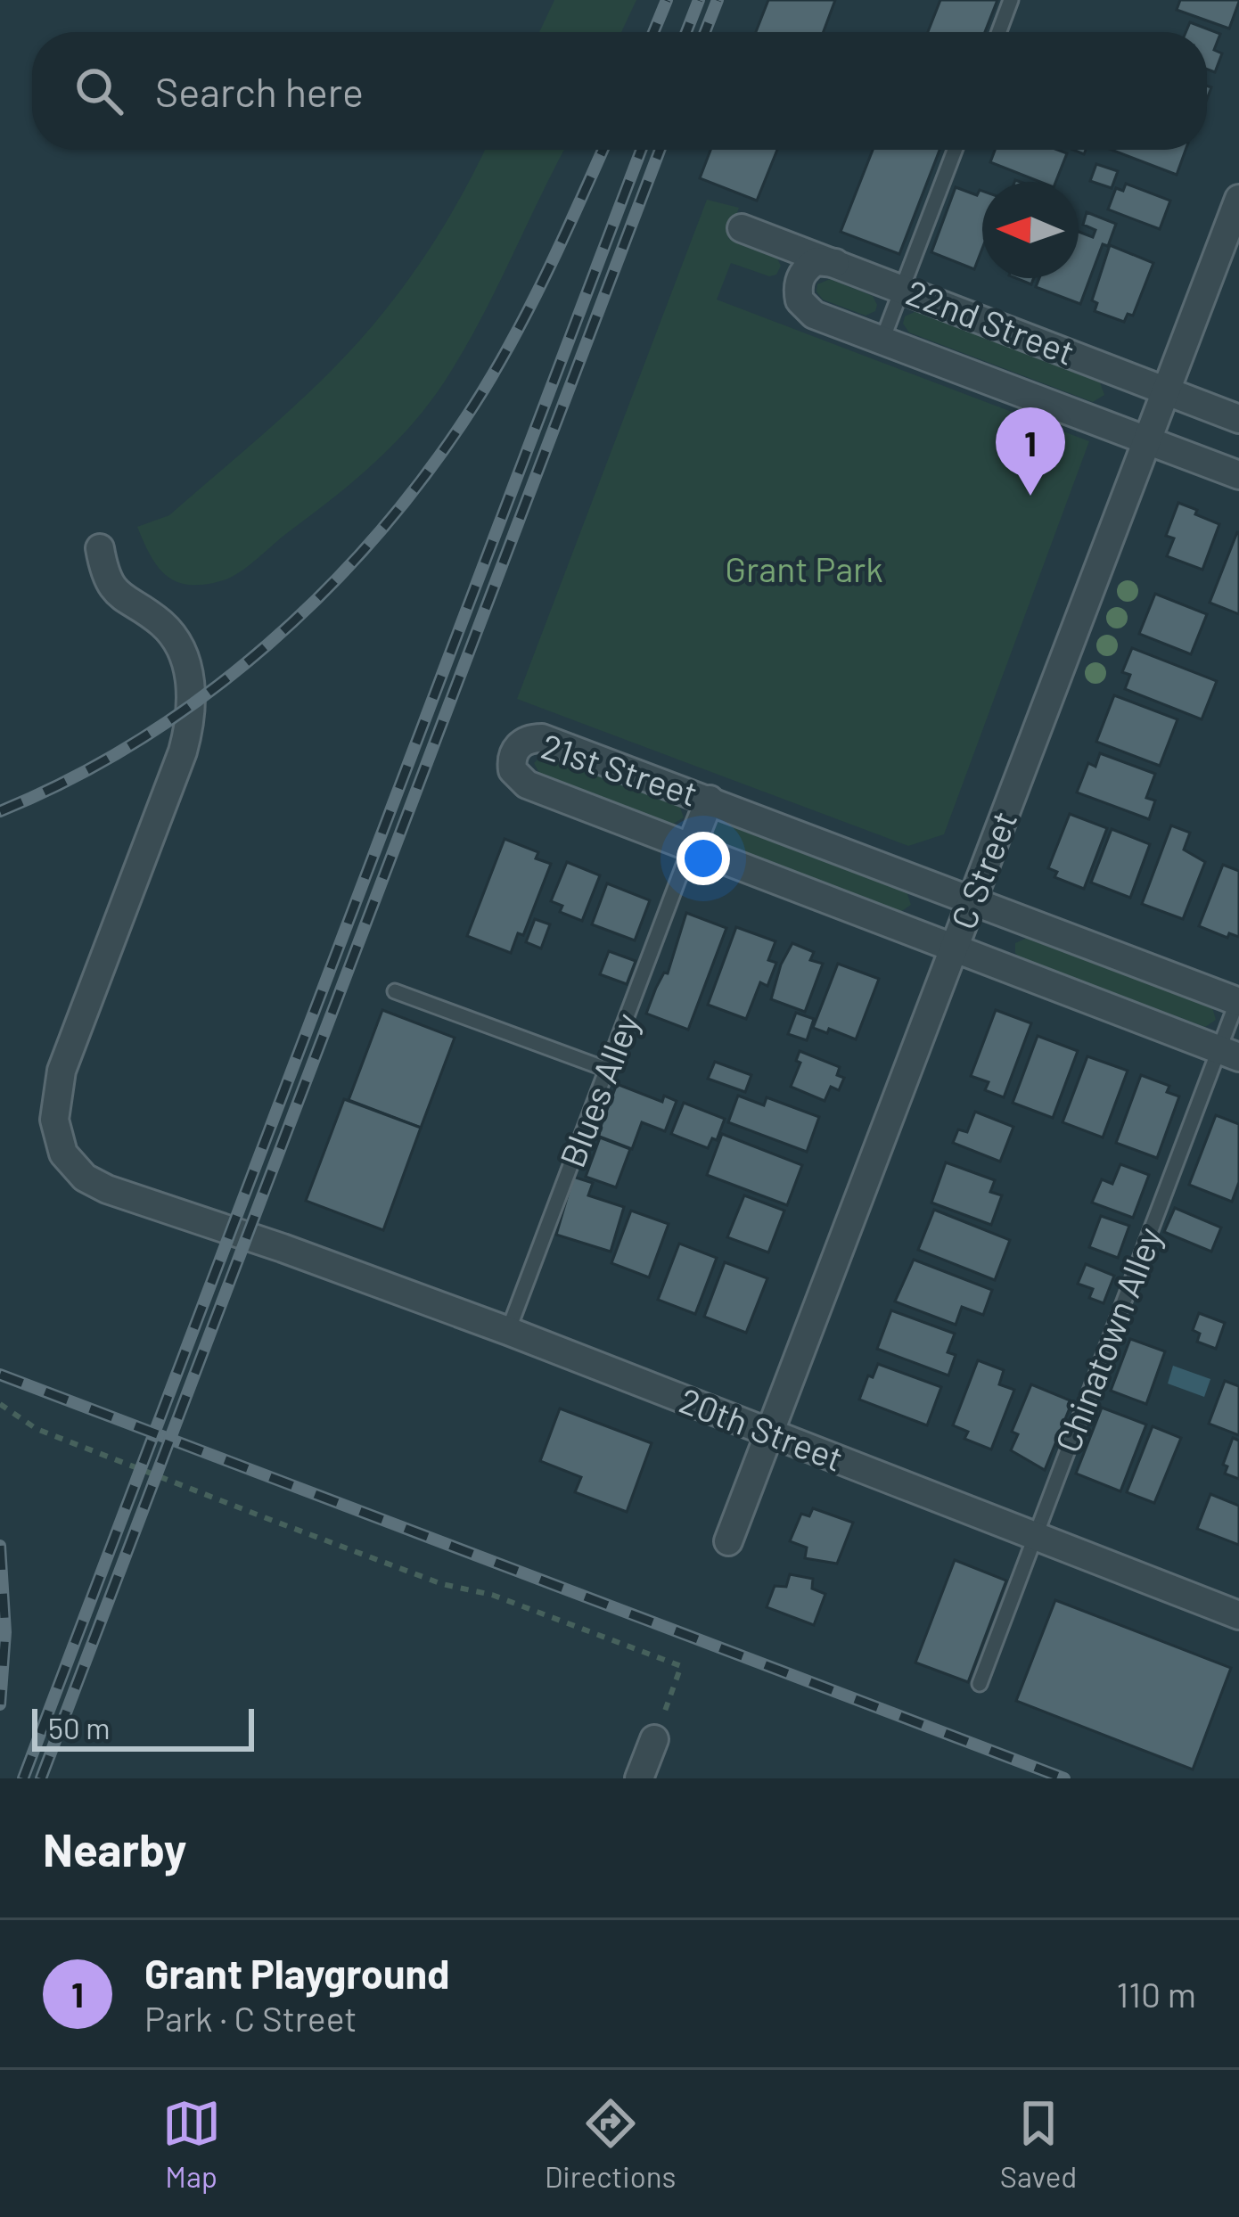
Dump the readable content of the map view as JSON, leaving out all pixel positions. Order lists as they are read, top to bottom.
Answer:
{
  "streets": {
    "street": [
      "22nd Street",
      "21st Street",
      "C Street",
      "20th Street"
    ],
    "lane": ["Blues Alley", "Chinatown Alley"]
  },
  "crossings": [
    ["22nd Street", "C Street"],
    ["21st Street", "C Street"],
    ["21st Street", "Blues Alley"],
    ["21st Street", "Chinatown Alley"],
    ["C Street", "20th Street"],
    ["Blues Alley", "20th Street"],
    ["Chinatown Alley", "20th Street"]
  ],
  "parks": ["Grant Park"],
  "scale_bar": "50 m",
  "north": "left",
  "page": {
    "search": "Search here",
    "pins": "1",
    "scale": "50 m",
    "heading": "Nearby",
    "list": [
      {
        "mark": "1",
        "name": "Grant Playground",
        "note": "Park · C Street",
        "value": "110 m"
      }
    ],
    "nav": ["Map", "Directions", "Saved"]
  }
}
